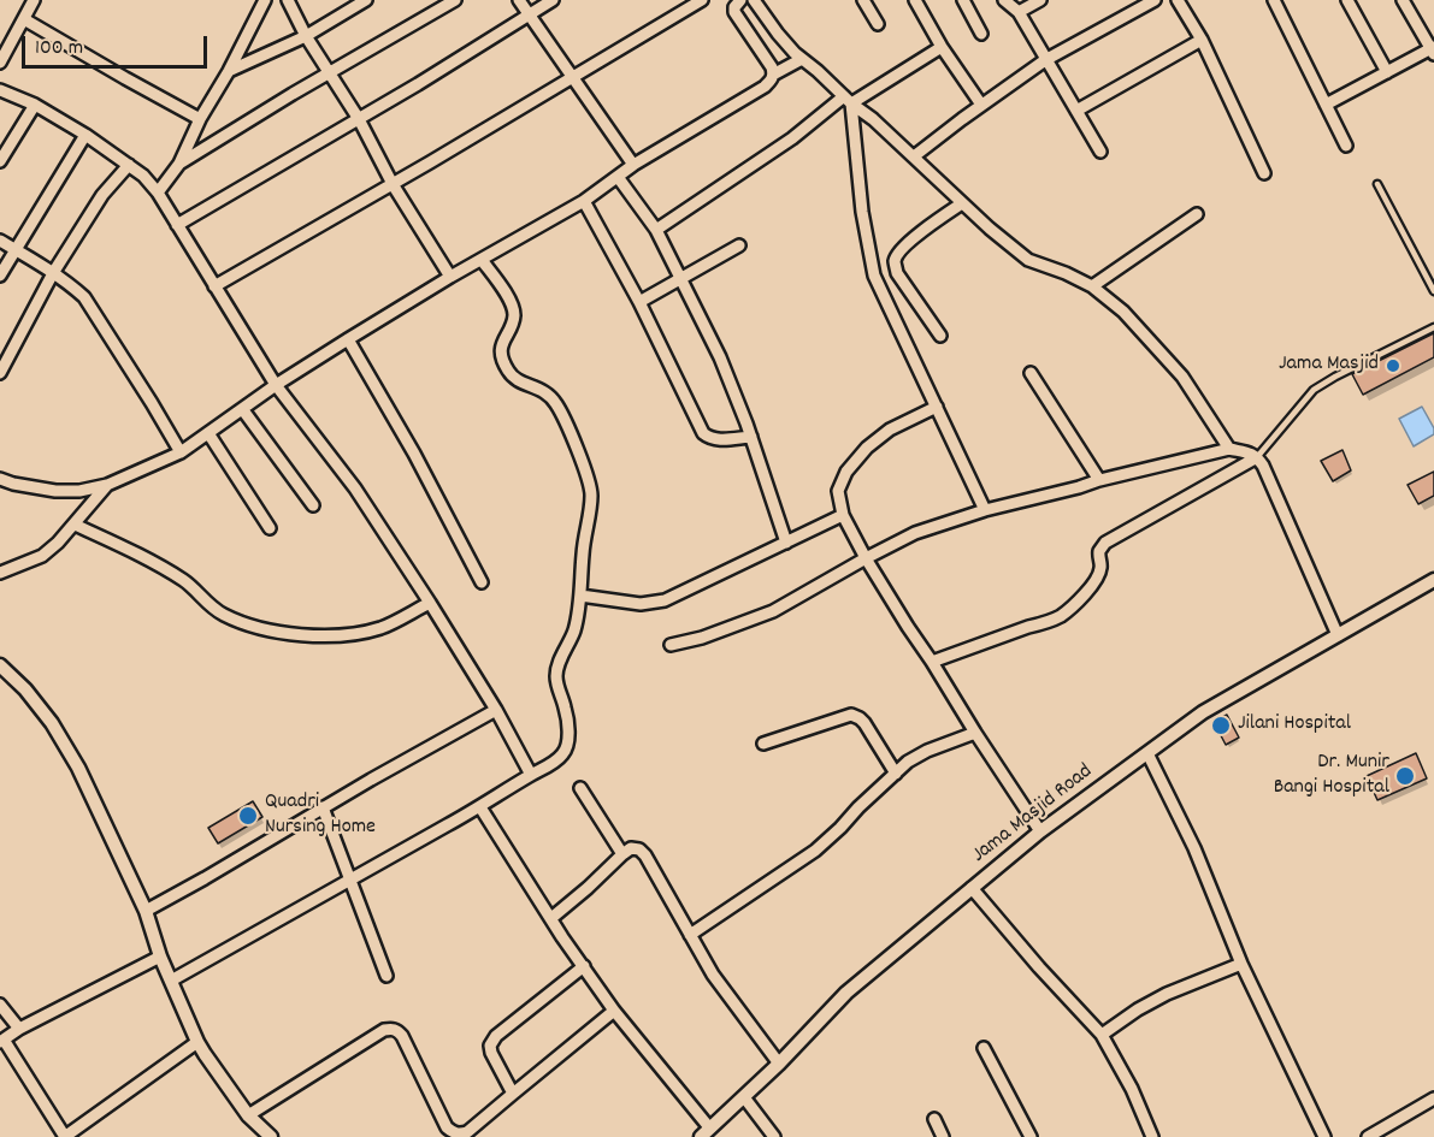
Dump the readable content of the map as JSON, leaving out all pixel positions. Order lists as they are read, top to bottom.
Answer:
{
  "streets": {
    "street": ["Jama Masjid Road"]
  },
  "places": [
    "Jama Masjid",
    "Jilani Hospital",
    "Dr. Munir Bangi Hospital",
    "Quadri Nursing Home"
  ],
  "scale_bar": "100 m"
}
